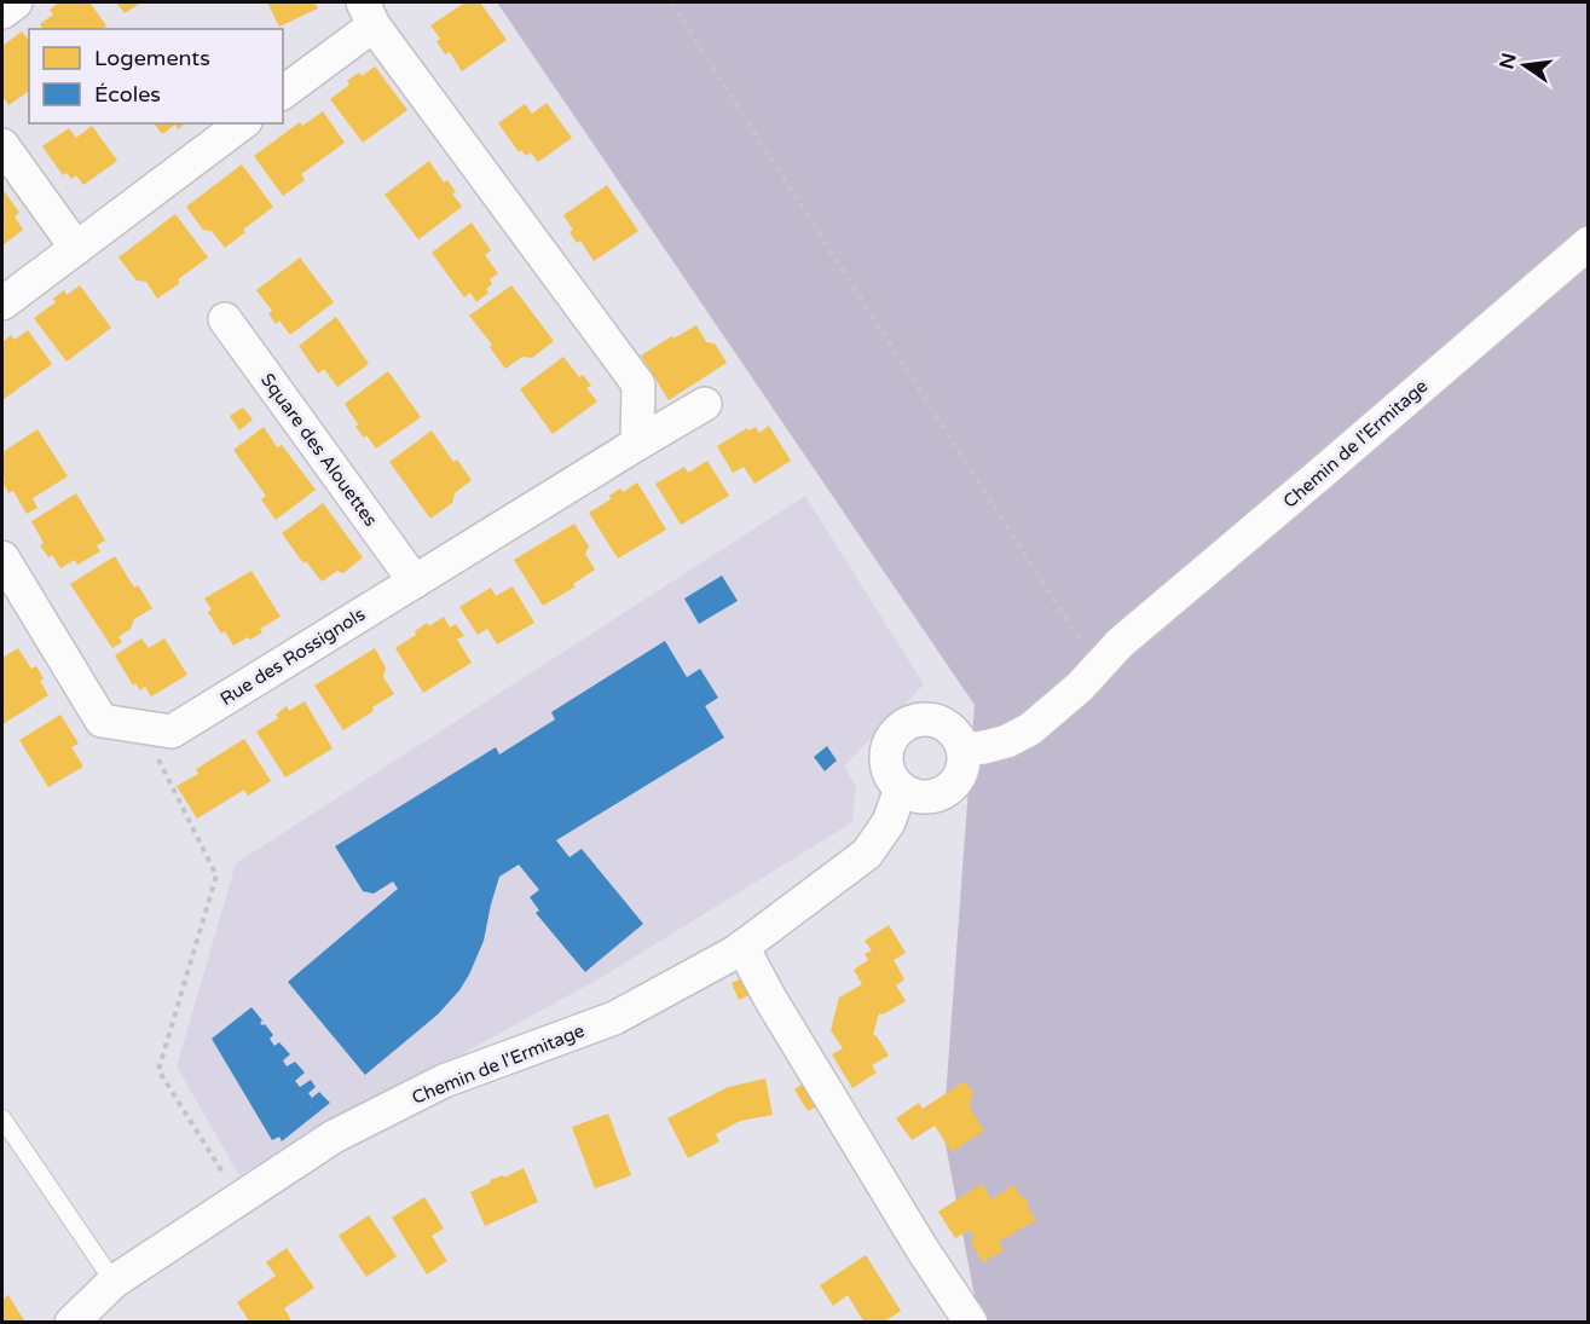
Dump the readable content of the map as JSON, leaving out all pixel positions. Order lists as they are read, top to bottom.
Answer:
{
  "streets": {
    "street": ["Chemin de l'Ermitage", "Square des Alouettes", "Rue des Rossignols"]
  },
  "crossings": [
    ["Square des Alouettes", "Rue des Rossignols"]
  ],
  "legend": ["Logements", "Écoles"],
  "north": "left"
}
